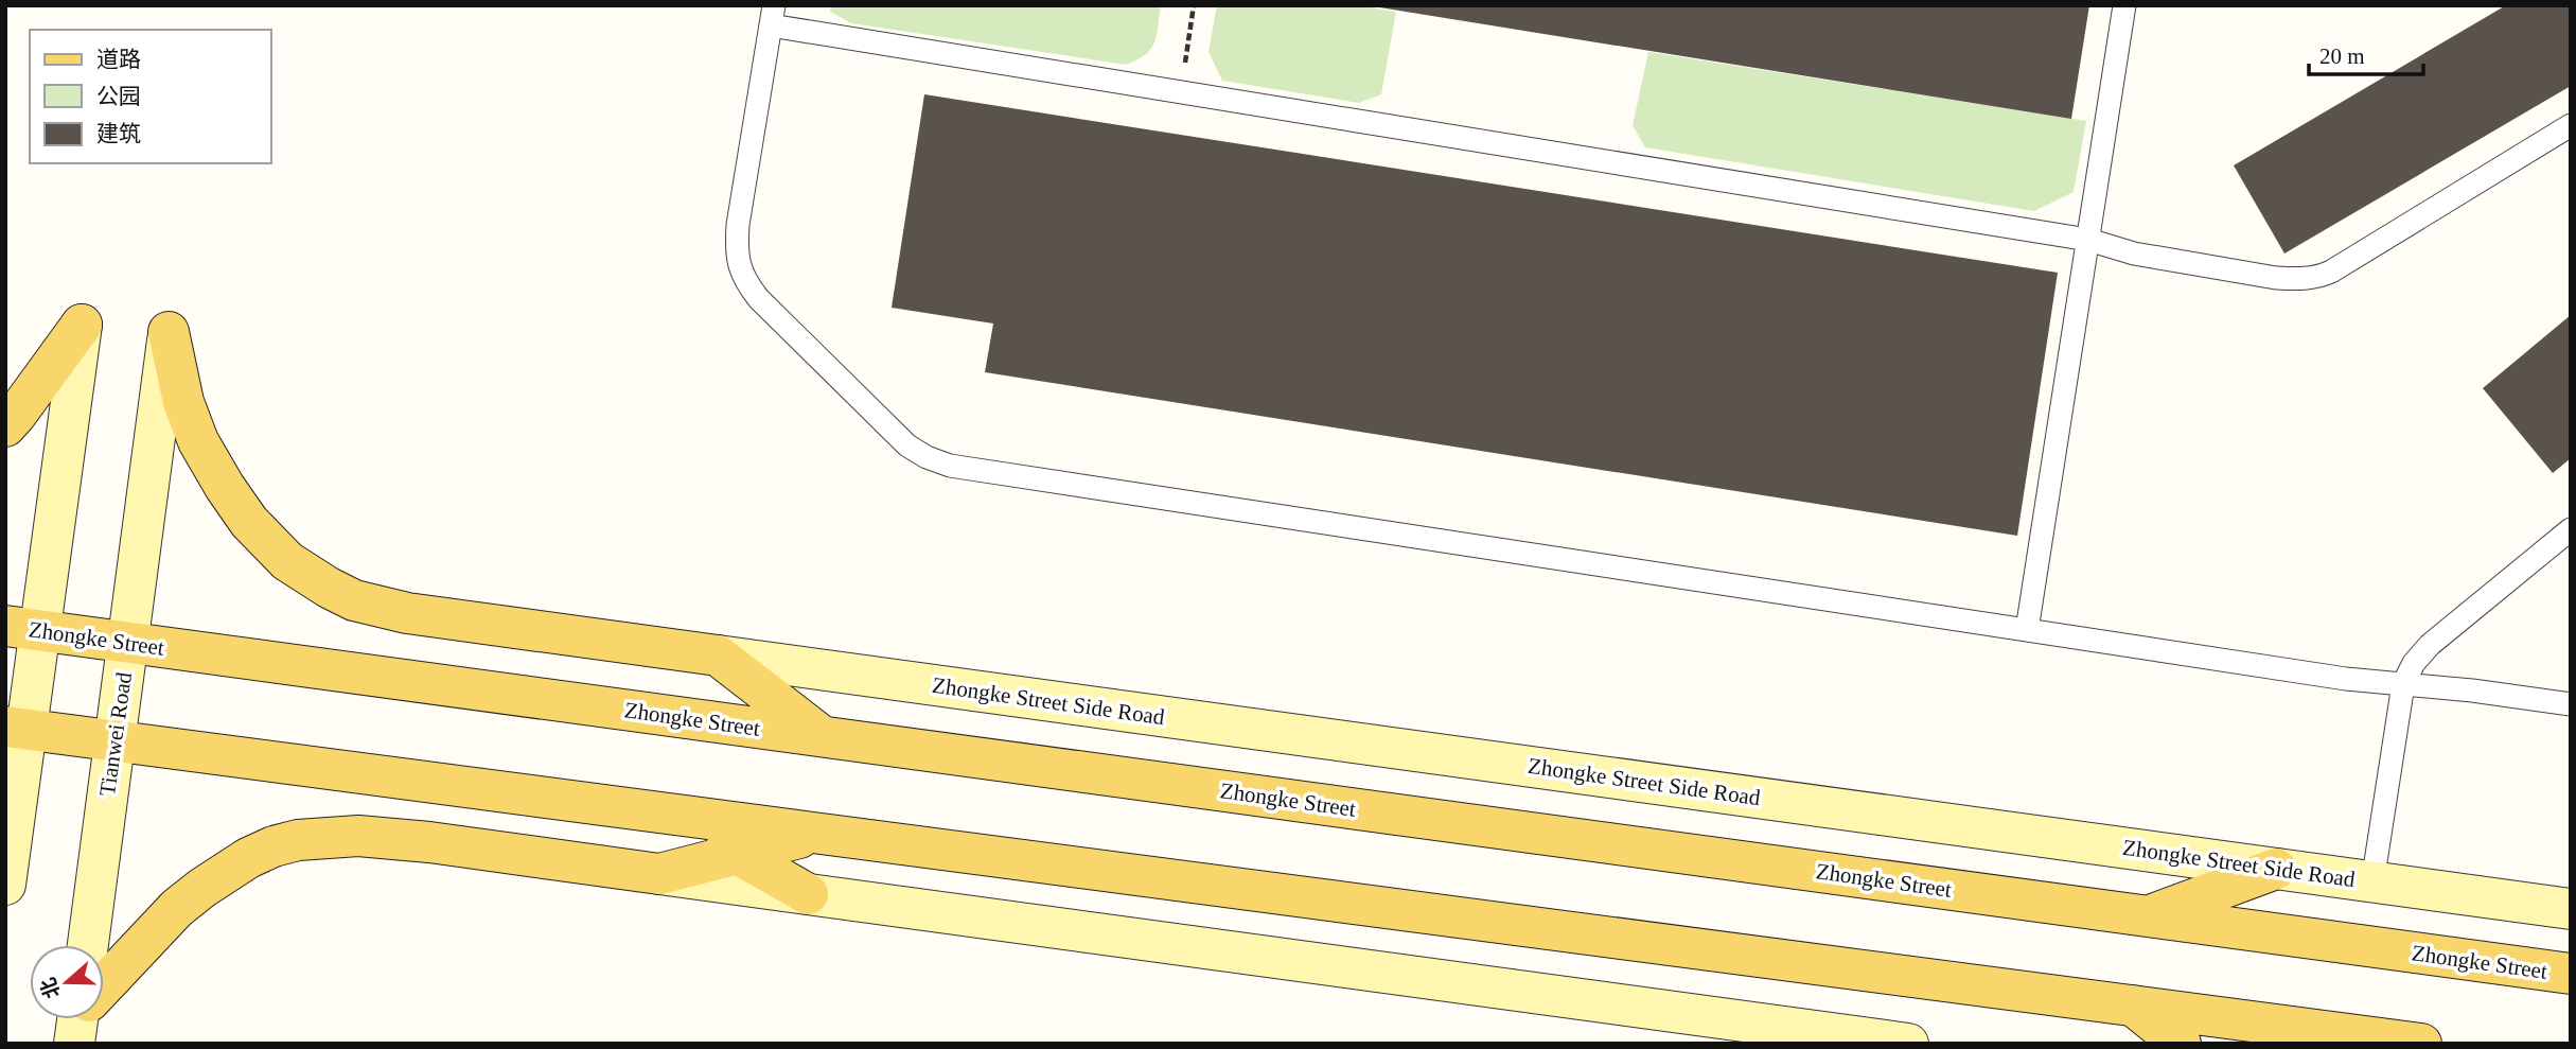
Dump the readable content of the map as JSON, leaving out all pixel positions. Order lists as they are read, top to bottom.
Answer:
{
  "streets": {
    "main road": ["Zhongke Street"],
    "street": ["Zhongke Street Side Road", "Tianwei Road"]
  },
  "crossings": [
    ["Zhongke Street", "Tianwei Road"]
  ],
  "legend": ["道路", "公园", "建筑"],
  "scale_bar": "20 m",
  "north": "left"
}
